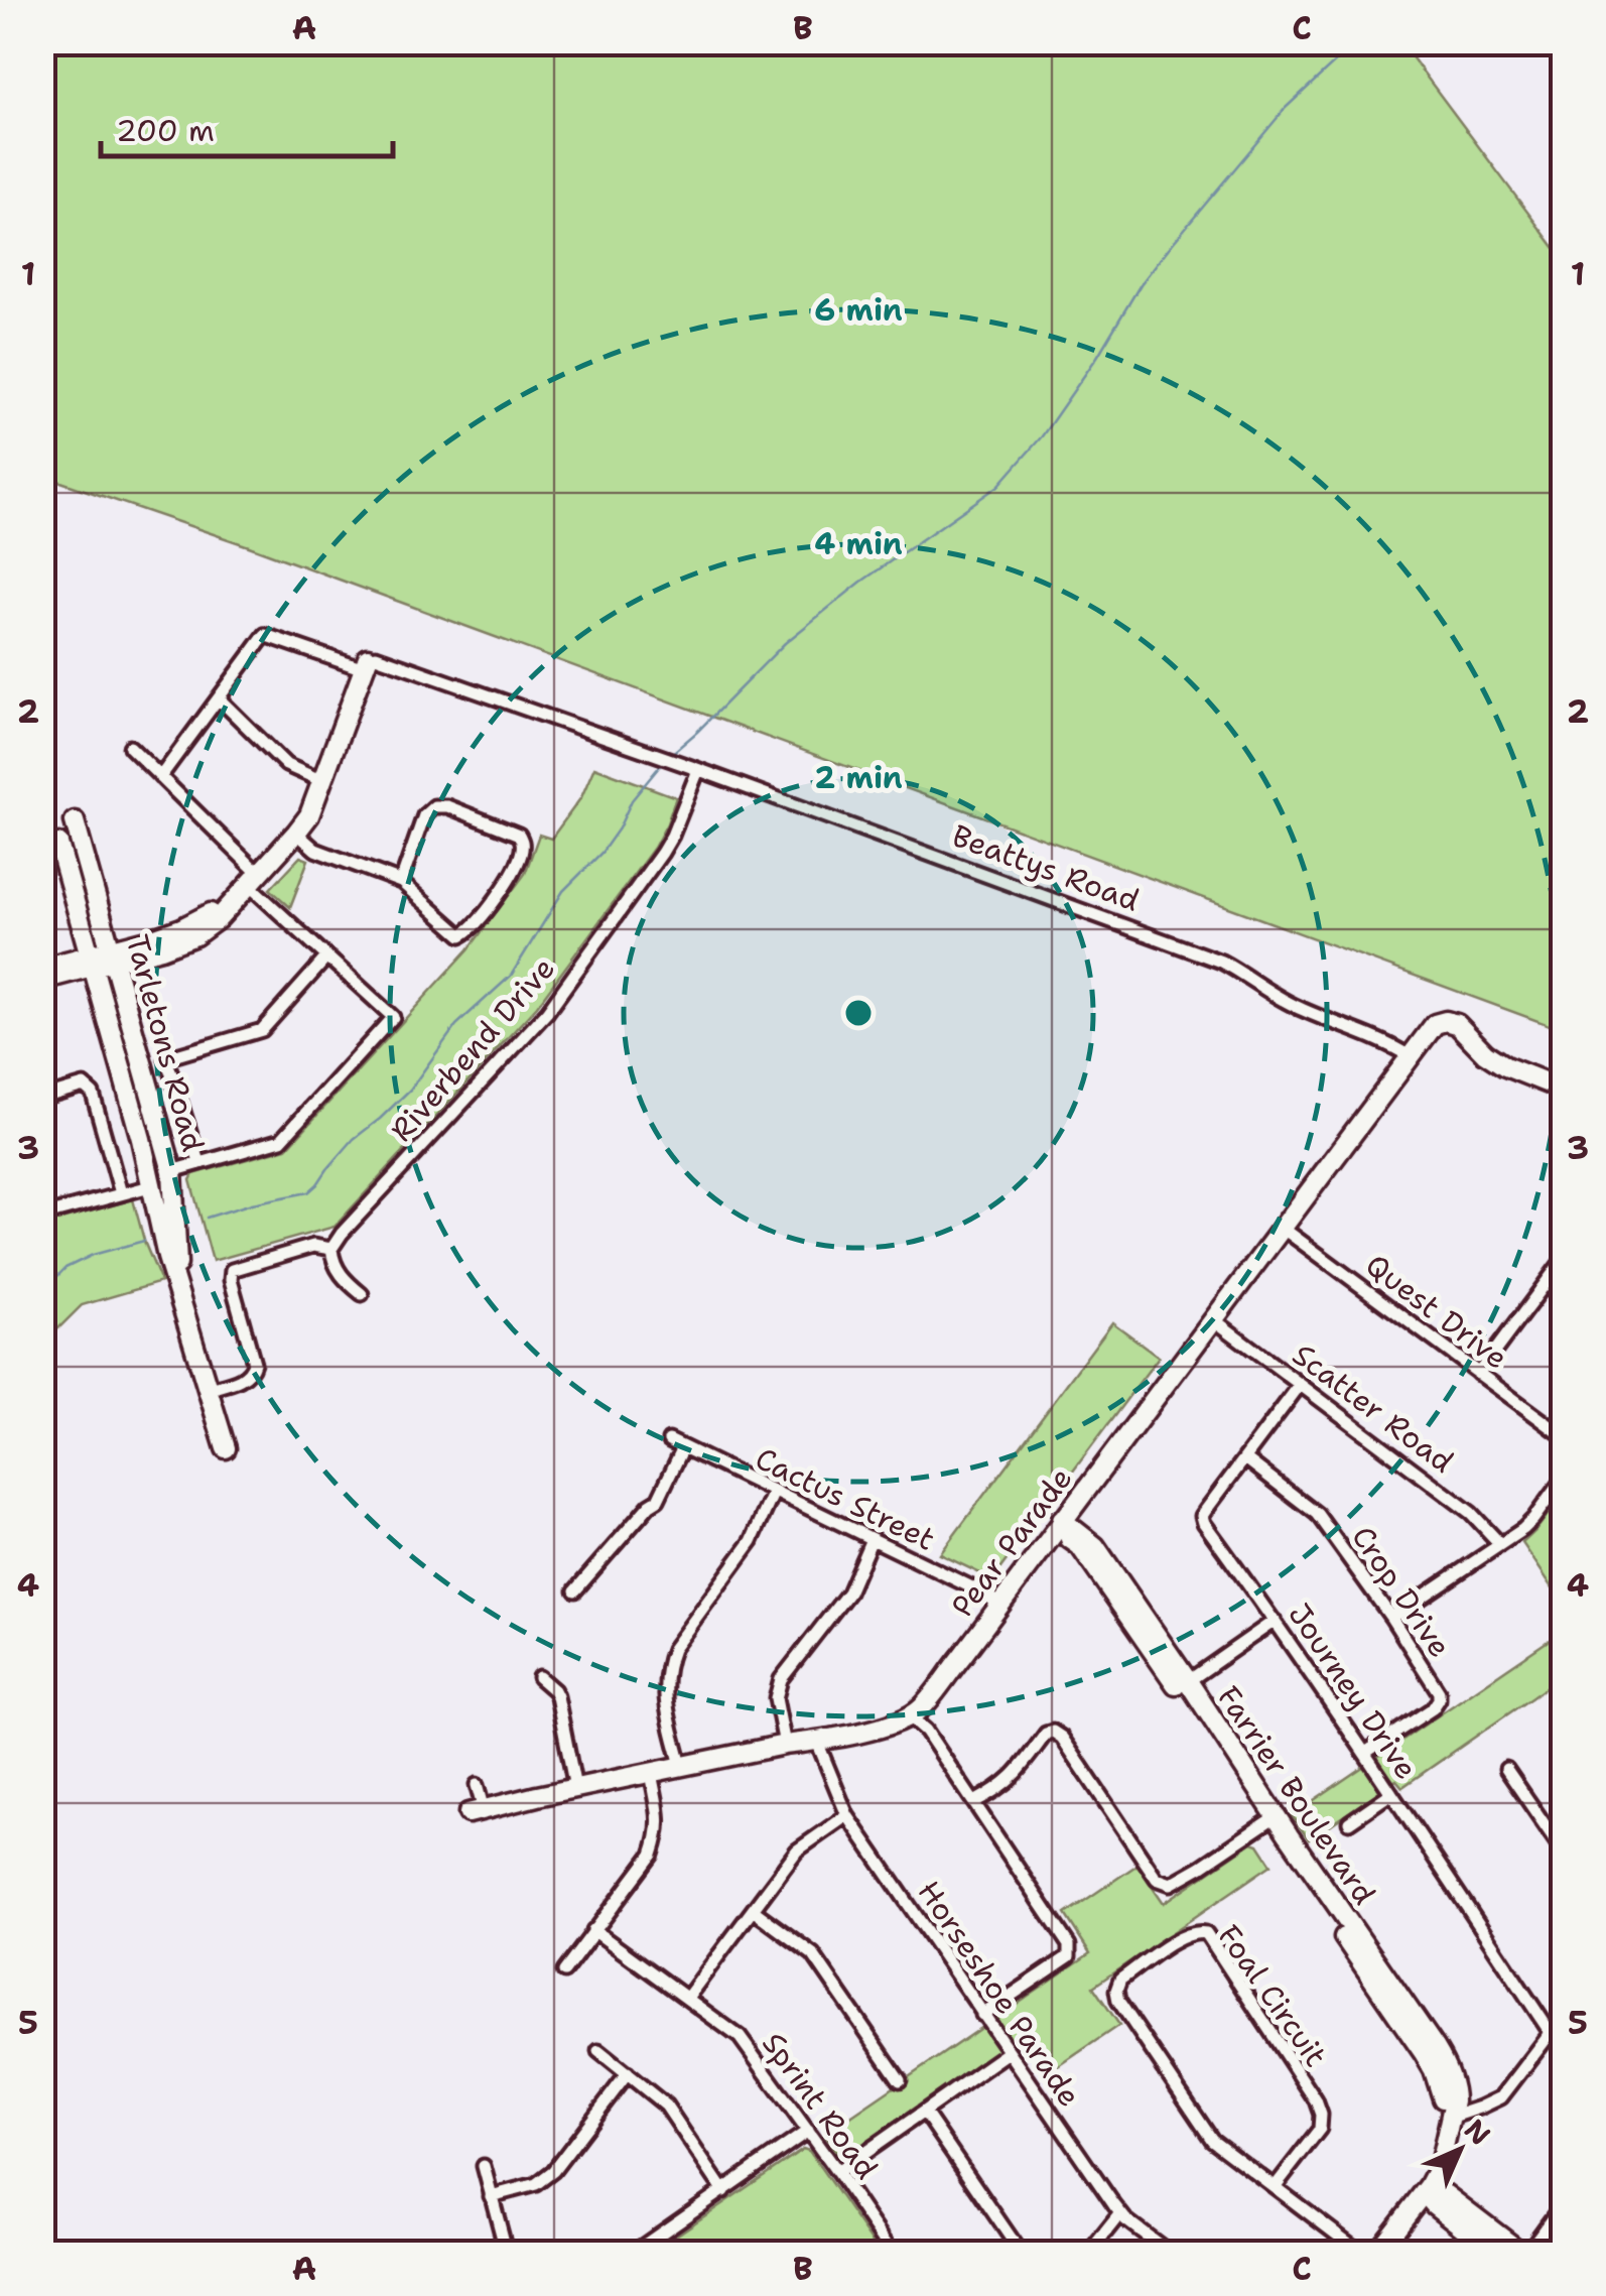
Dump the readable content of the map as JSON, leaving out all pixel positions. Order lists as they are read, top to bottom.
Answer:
{
  "streets": {
    "street": [
      "Beattys Road",
      "Tarletons Road",
      "Riverbend Drive",
      "Quest Drive",
      "Scatter Road",
      "Cactus Street",
      "Pear Parade",
      "Crop Drive",
      "Journey Drive",
      "Farrier Boulevard",
      "Horseshoe Parade",
      "Foal Circuit",
      "Sprint Road"
    ]
  },
  "crossings": [
    ["Beattys Road", "Riverbend Drive"],
    ["Beattys Road", "Pear Parade"],
    ["Quest Drive", "Pear Parade"],
    ["Scatter Road", "Pear Parade"],
    ["Scatter Road", "Journey Drive"],
    ["Cactus Street", "Pear Parade"],
    ["Pear Parade", "Farrier Boulevard"],
    ["Crop Drive", "Journey Drive"]
  ],
  "scale_bar": "200 m",
  "north": "top right",
  "grid": {
    "columns": ["A", "B", "C"],
    "rows": [
      "1",
      "2",
      "3",
      "4",
      "5"
    ]
  },
  "rings": ["6 min", "4 min", "2 min"]
}
